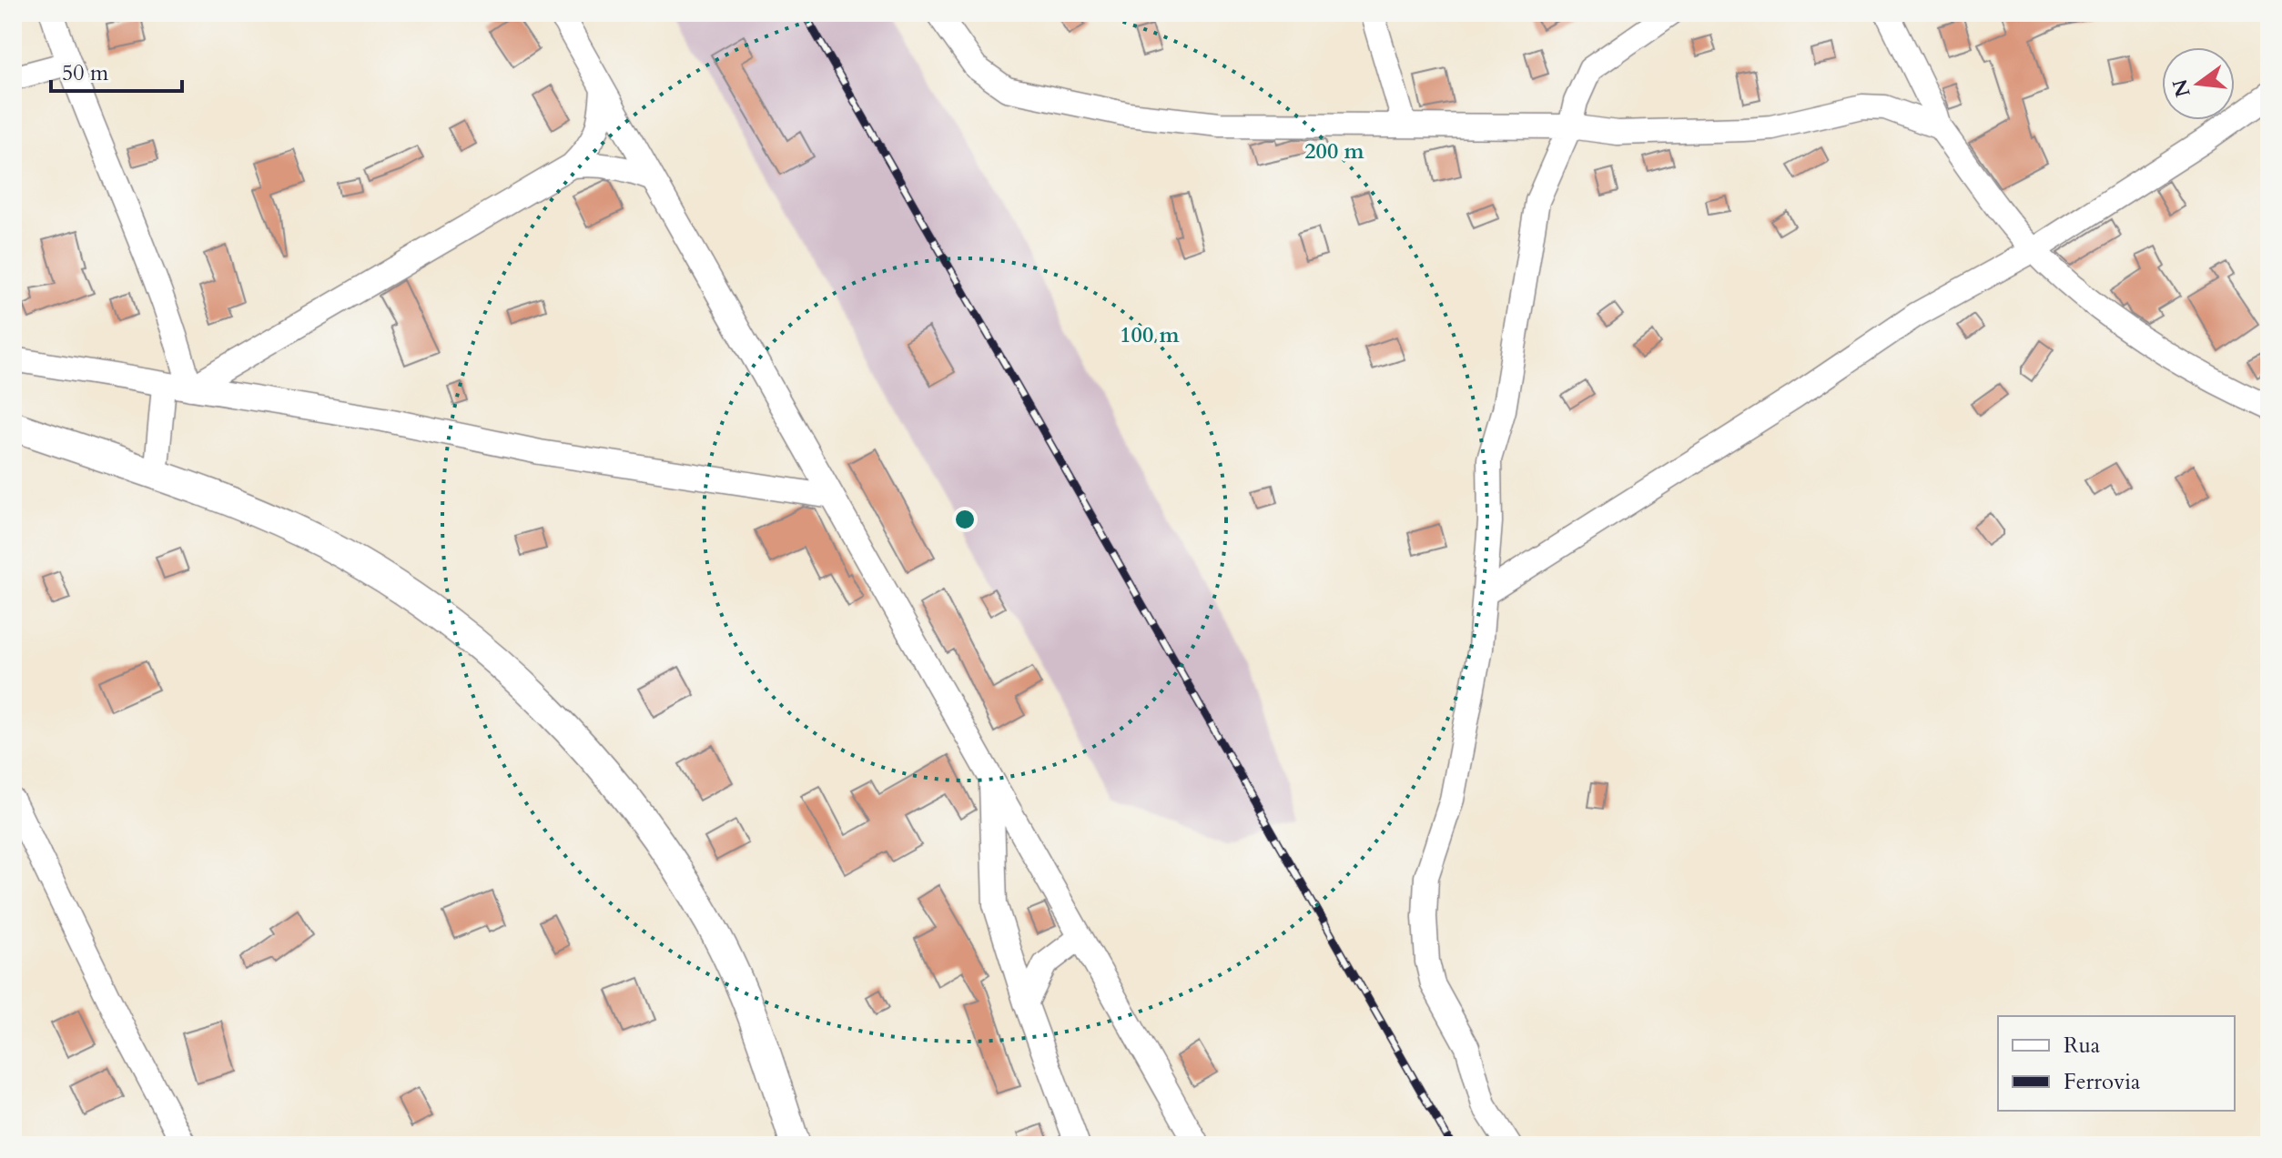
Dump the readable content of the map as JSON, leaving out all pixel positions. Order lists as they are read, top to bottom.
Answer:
{
  "legend": ["Rua", "Ferrovia"],
  "scale_bar": "50 m",
  "north": "left",
  "rings": ["200 m", "100 m"]
}
